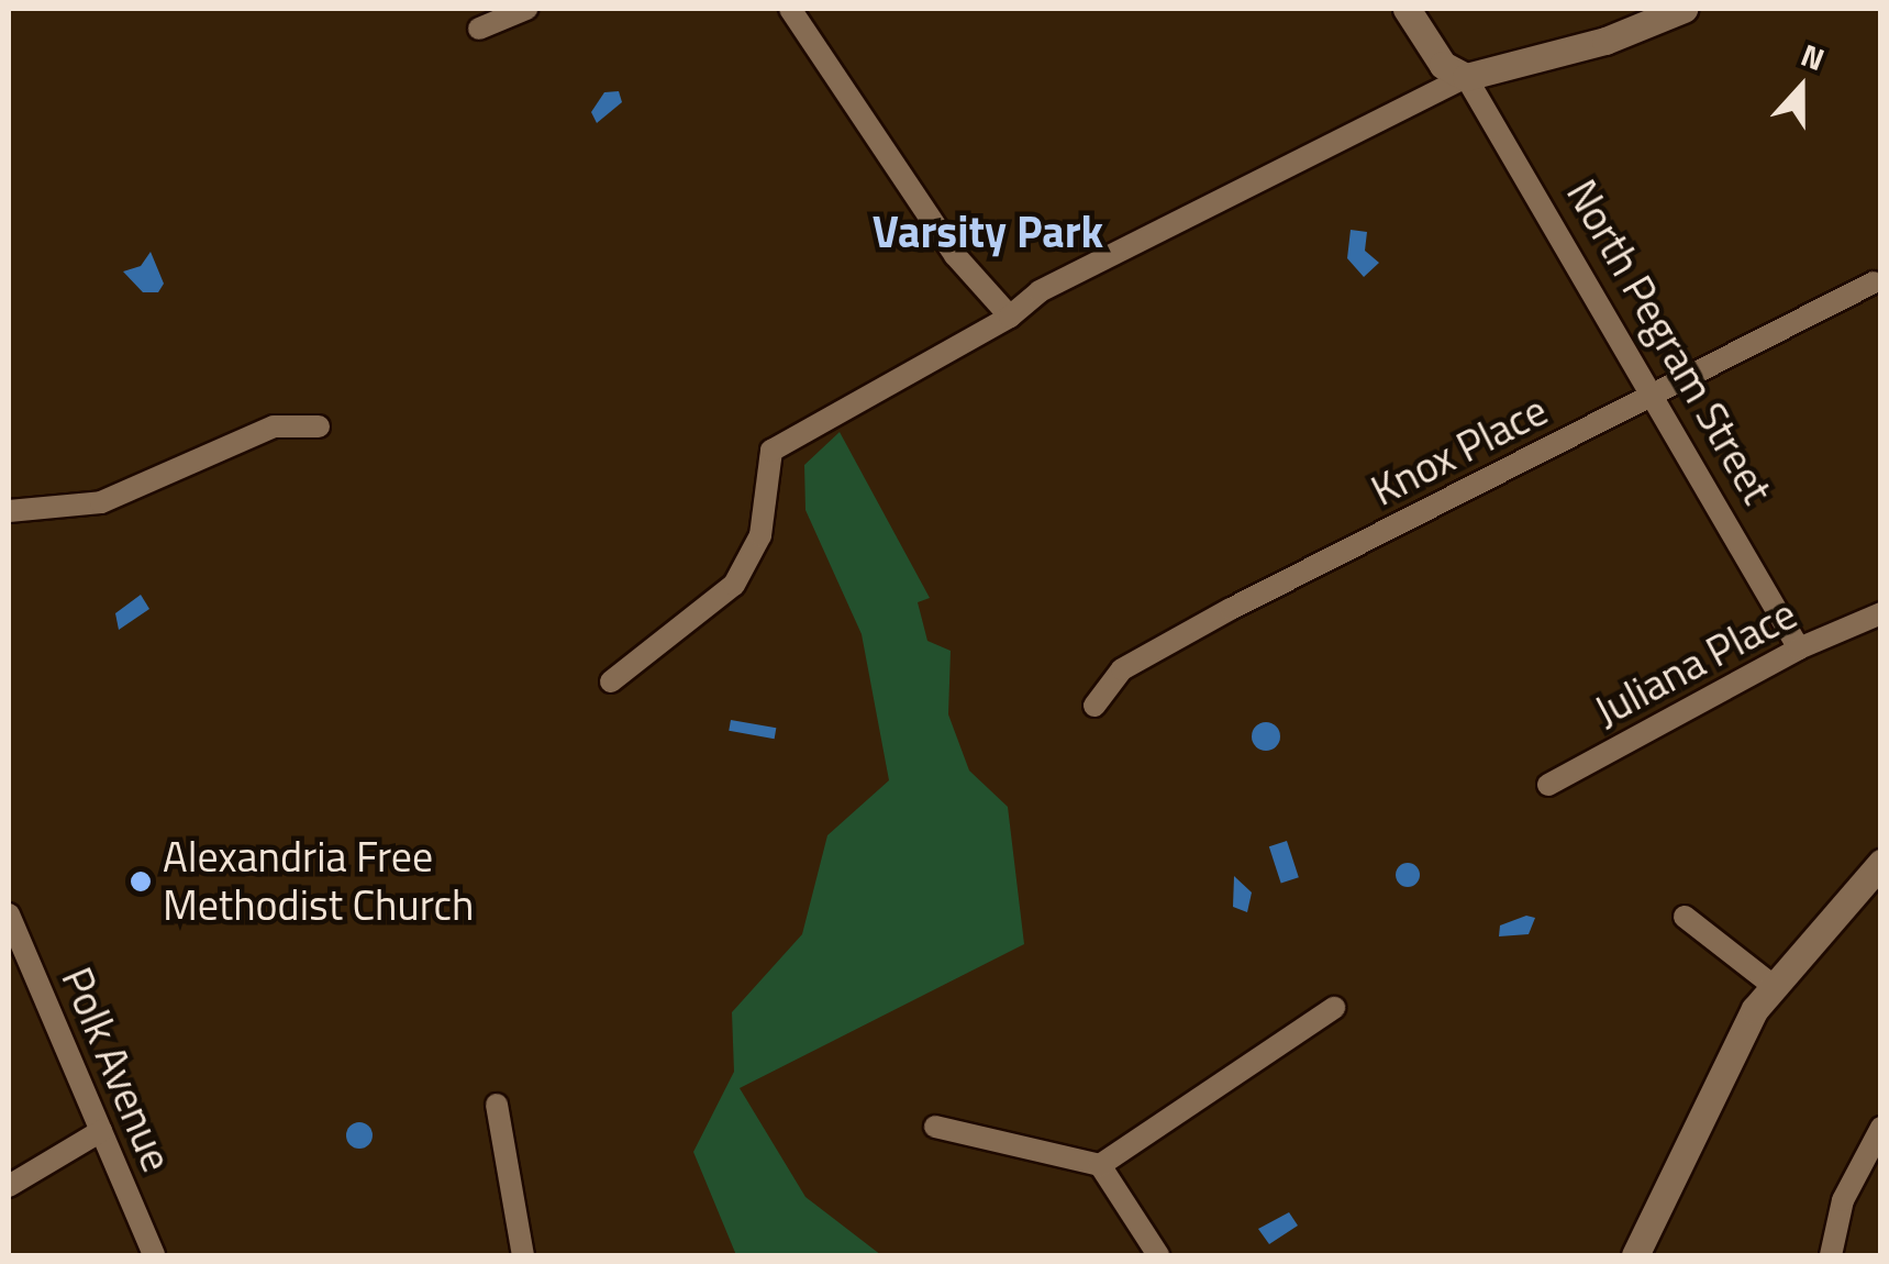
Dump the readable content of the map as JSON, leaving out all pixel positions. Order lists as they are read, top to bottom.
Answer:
{
  "streets": {
    "street": [
      "North Pegram Street",
      "Knox Place",
      "Juliana Place",
      "Polk Avenue"
    ]
  },
  "crossings": [
    ["North Pegram Street", "Knox Place"],
    ["North Pegram Street", "Juliana Place"]
  ],
  "districts": ["Varsity Park"],
  "places": ["Alexandria Free Methodist Church"],
  "north": "top"
}
